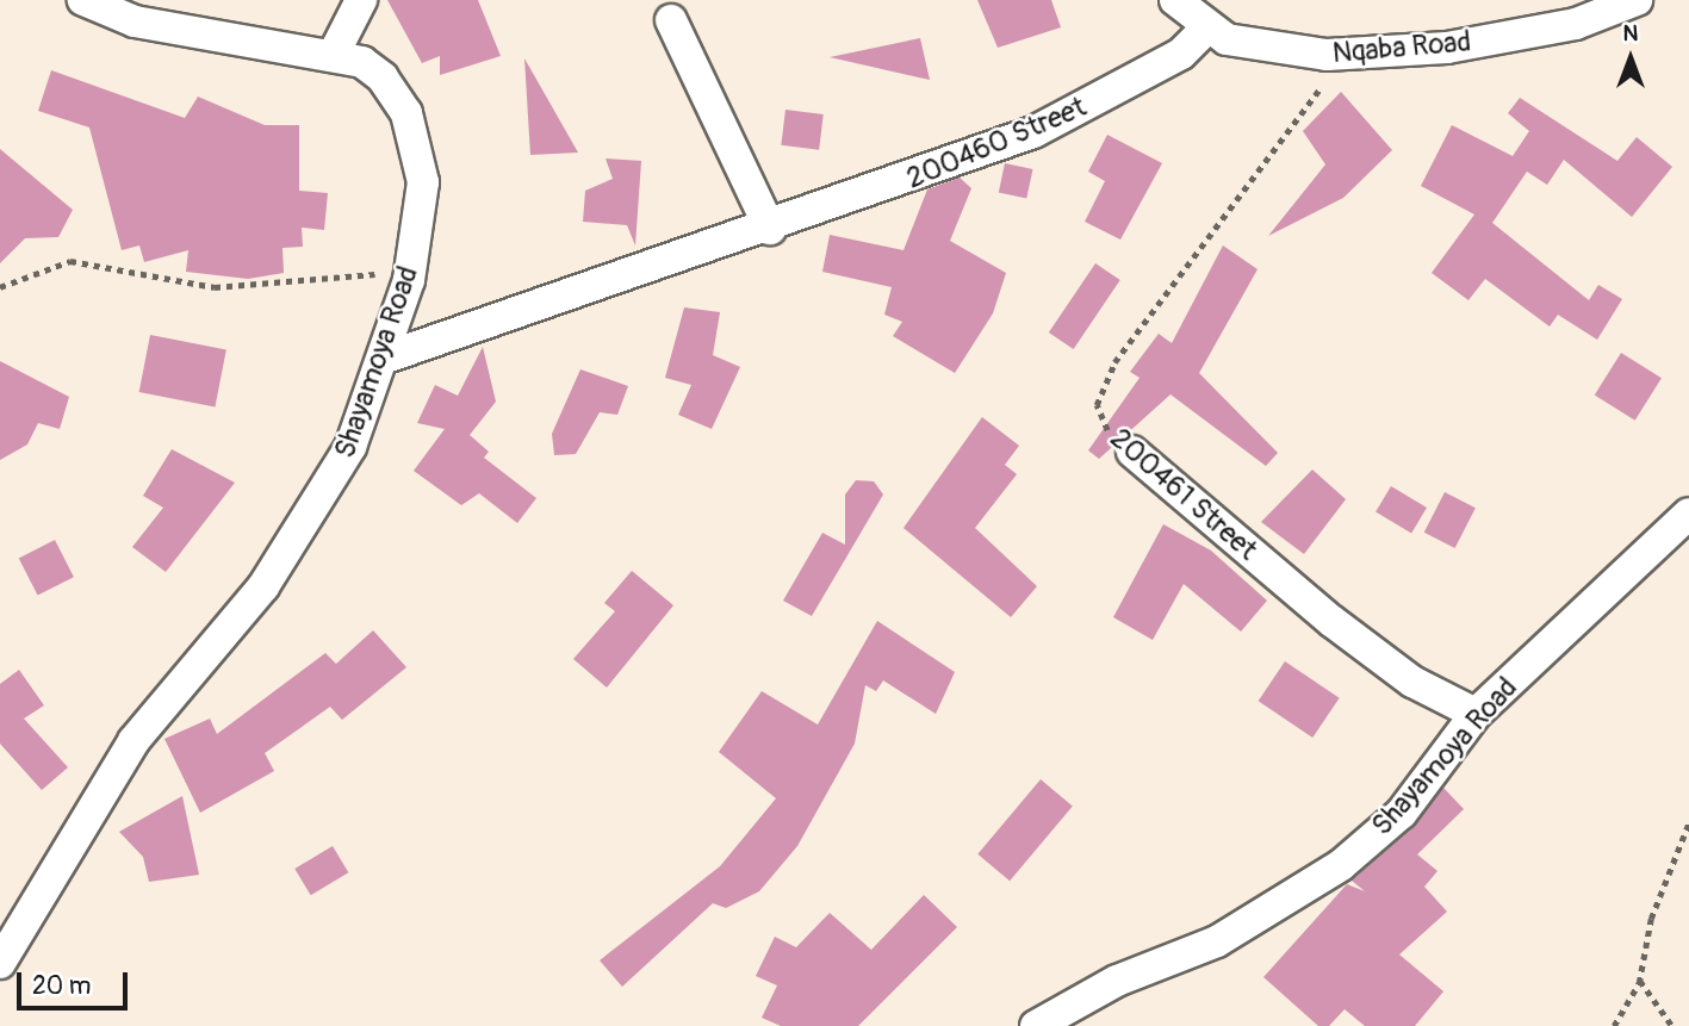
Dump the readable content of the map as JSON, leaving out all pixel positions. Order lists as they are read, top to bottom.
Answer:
{
  "streets": {
    "street": [
      "Nqaba Road",
      "200460 Street",
      "Shayamoya Road",
      "200461 Street"
    ]
  },
  "crossings": [
    ["Nqaba Road", "200460 Street"],
    ["Nqaba Road", "200461 Street"],
    ["200460 Street", "Shayamoya Road"],
    ["Shayamoya Road", "200461 Street"]
  ],
  "scale_bar": "20 m",
  "north": "top"
}
